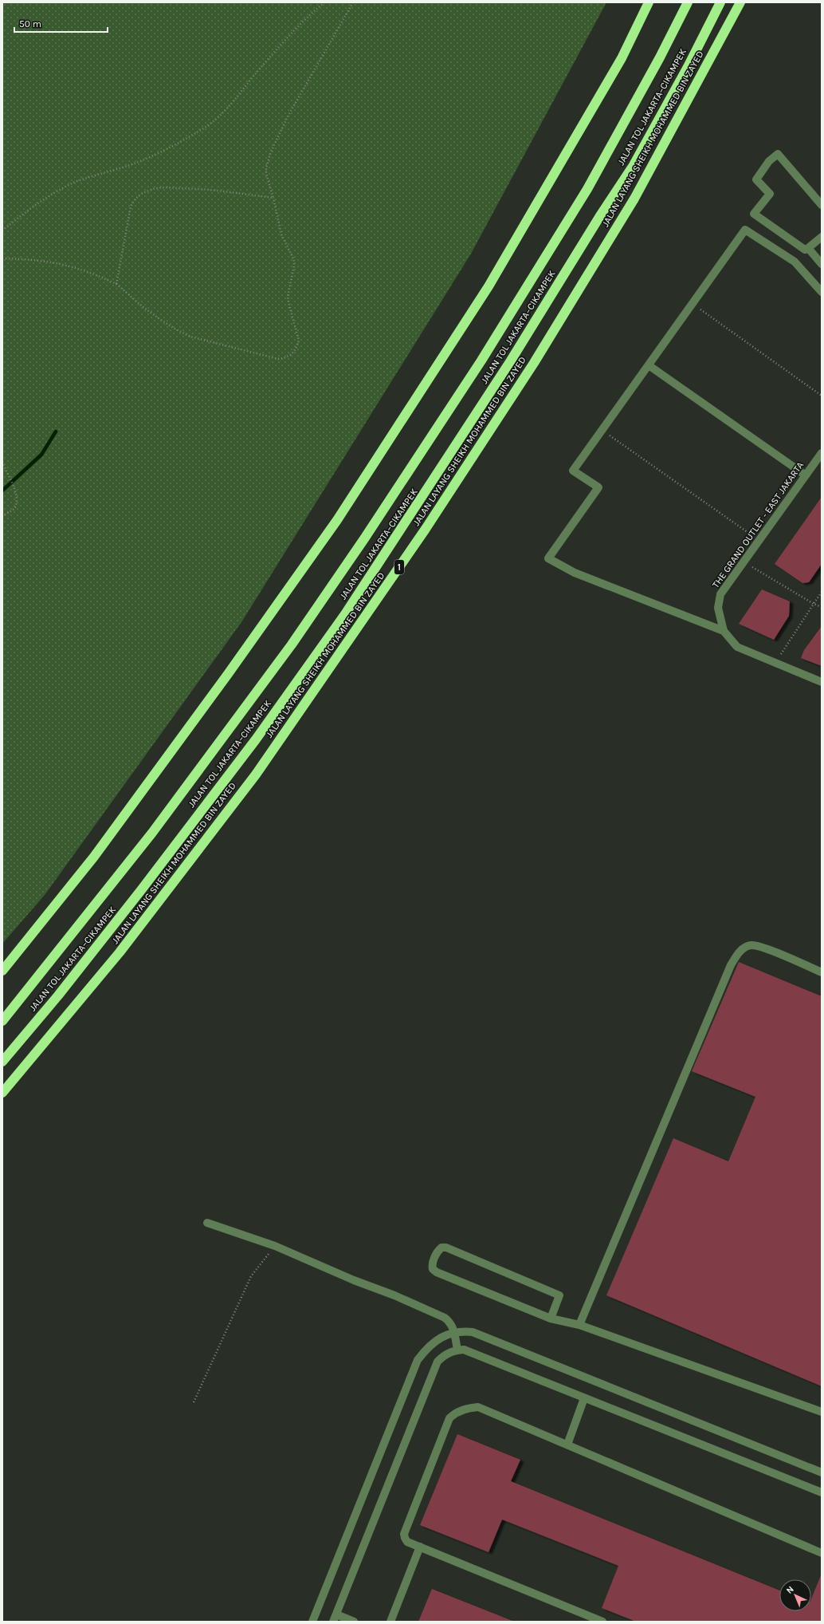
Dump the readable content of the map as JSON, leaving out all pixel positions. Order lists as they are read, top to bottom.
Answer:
{
  "streets": {
    "highway": ["JALAN TOL JAKARTA–CIKAMPEK", "JALAN LAYANG SHEIKH MOHAMMED BIN ZAYED", "1"],
    "street": ["THE GRAND OUTLET - EAST JAKARTA"]
  },
  "scale_bar": "50 m",
  "north": "top left"
}
